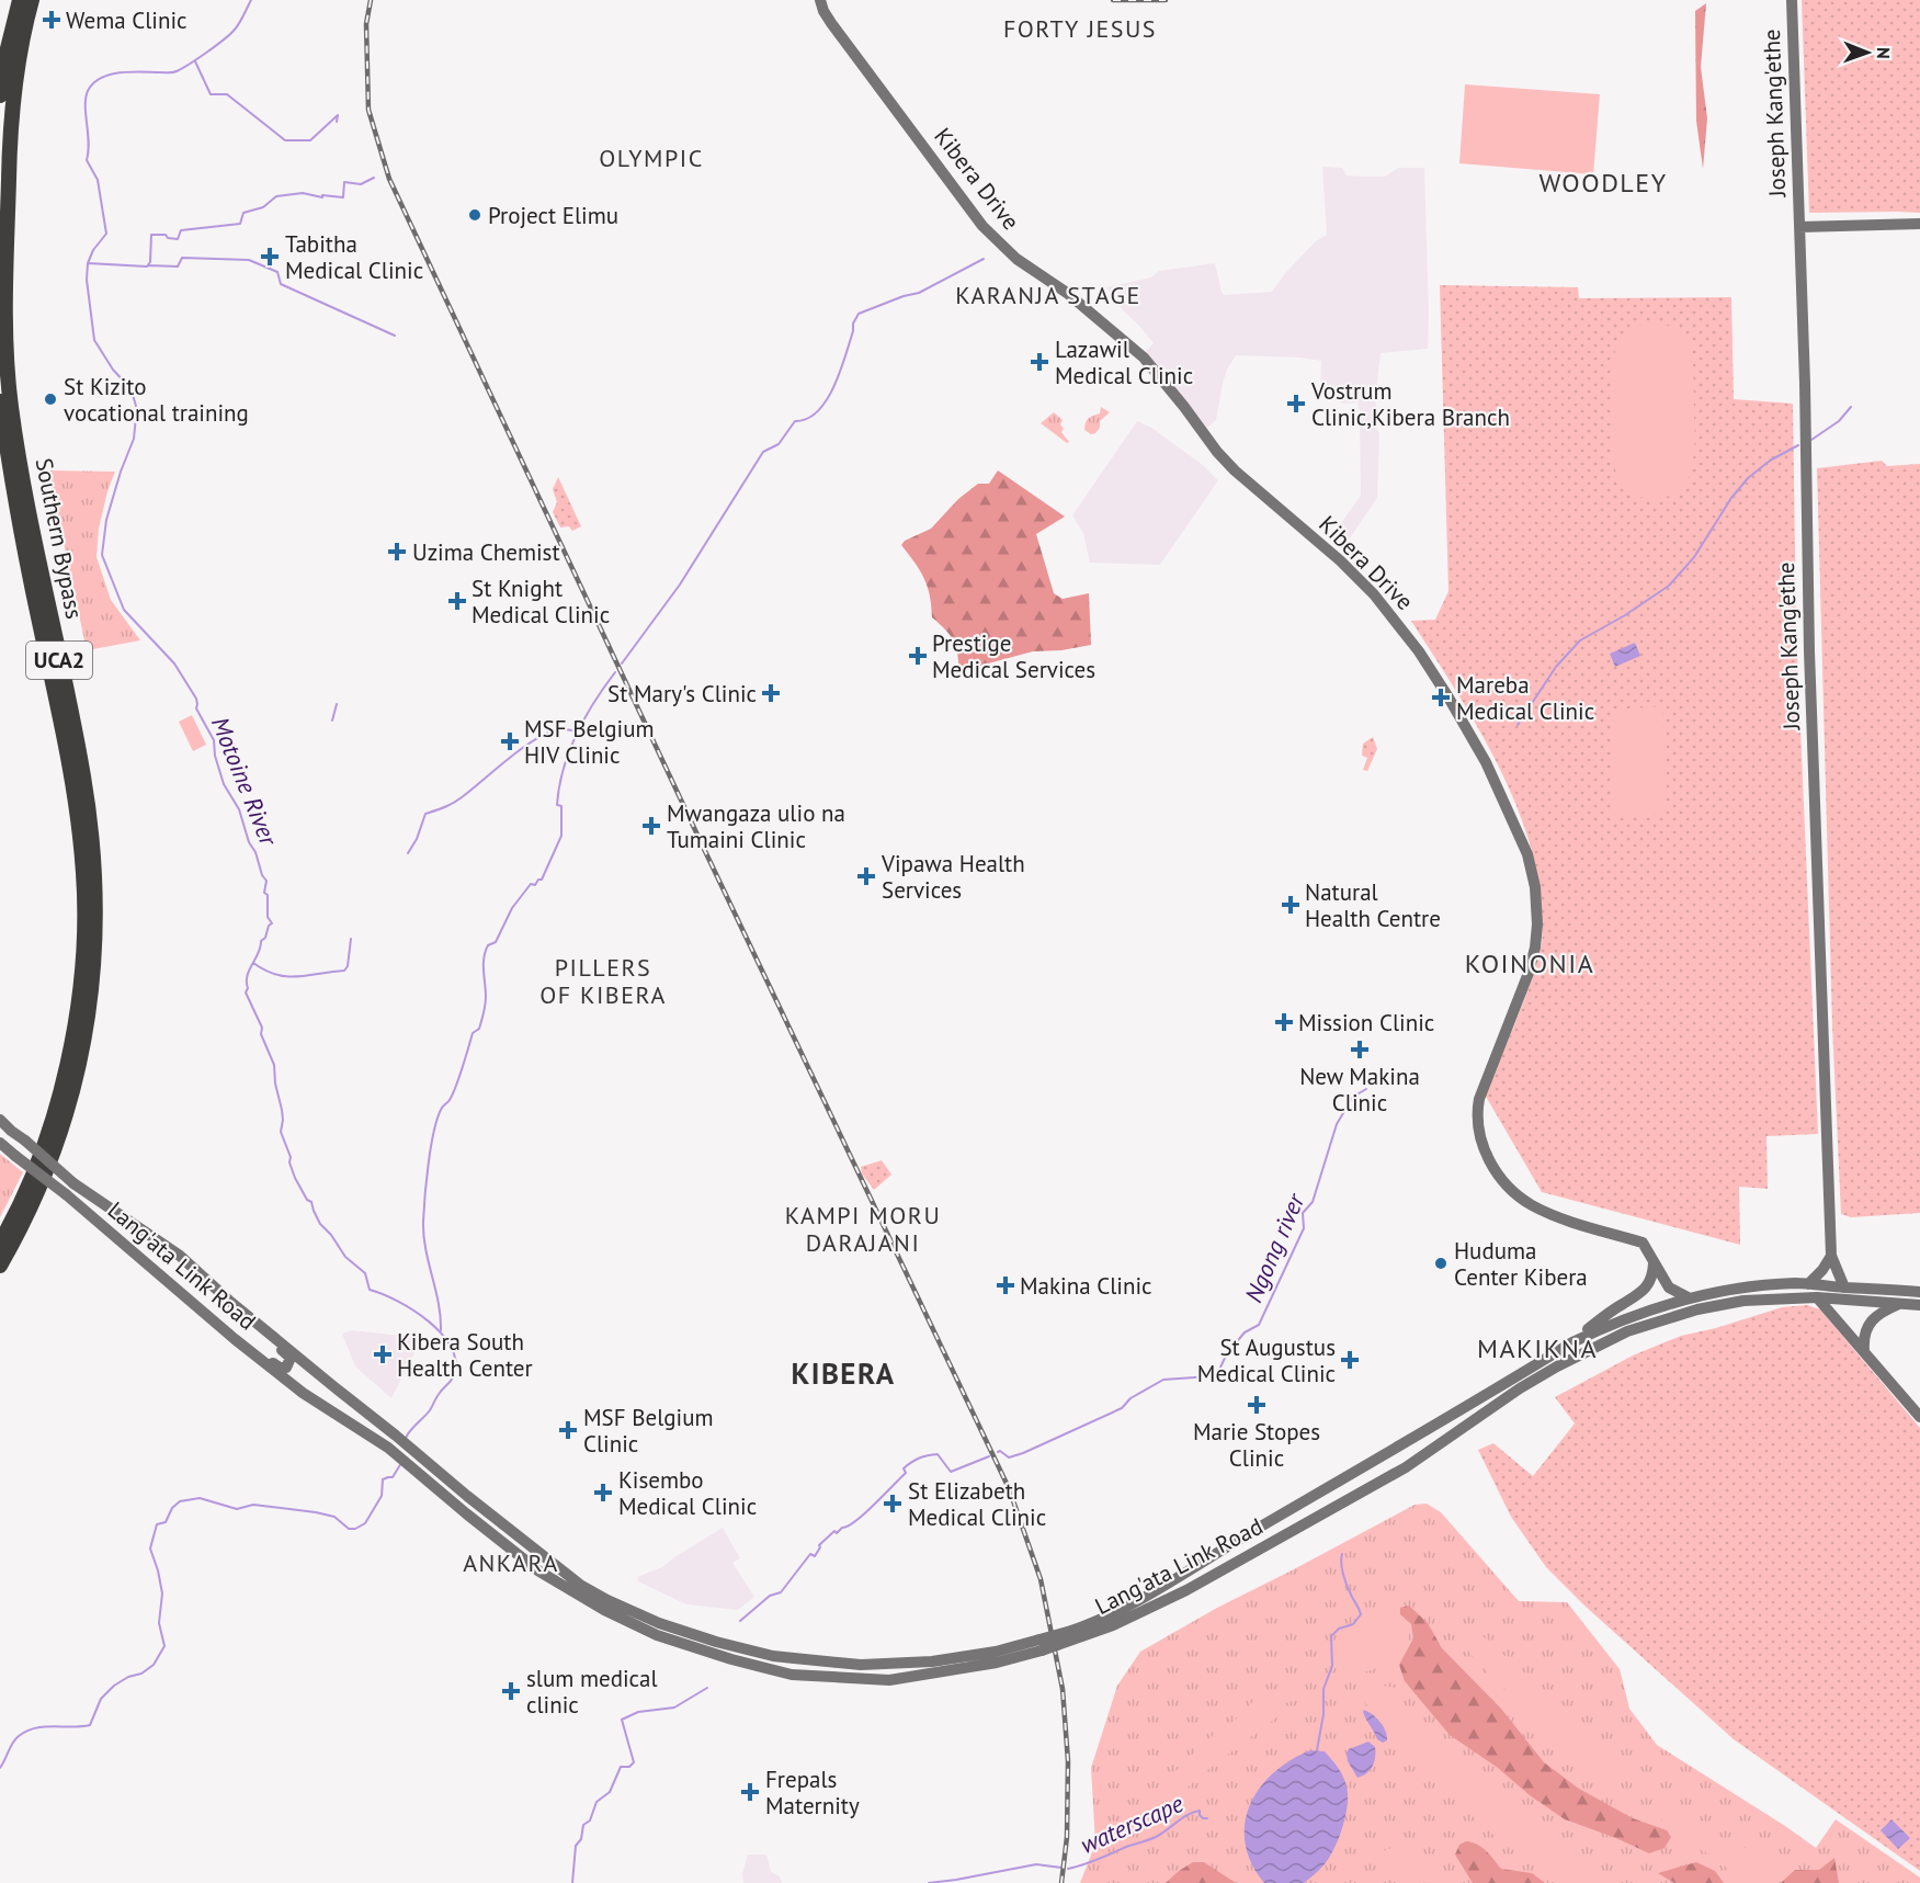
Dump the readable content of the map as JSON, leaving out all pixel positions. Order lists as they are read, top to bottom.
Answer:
{
  "streets": {
    "highway": ["Southern Bypass", "UCA2"],
    "main road": ["Joseph Kang'ethe", "Kibera Drive", "Lang'ata Link Road"]
  },
  "crossings": [
    ["Joseph Kang'ethe", "Lang'ata Link Road"]
  ],
  "districts": [
    "FORTY JESUS",
    "OLYMPIC",
    "WOODLEY",
    "KARANJA STAGE",
    "KOINONIA",
    "PILLERS OF KIBERA",
    "KAMPI MORU DARAJANI",
    "MAKIKNA",
    "KIBERA",
    "ANKARA"
  ],
  "water": ["Motoine River", "Ngong river", "waterscape"],
  "places": {
    "health": [
      "Wema Clinic",
      "Tabitha Medical Clinic",
      "Lazawil Medical Clinic",
      "Vostrum Clinic,Kibera Branch",
      "Uzima Chemist",
      "St Knight Medical Clinic",
      "Prestige Medical Services",
      "St Mary's Clinic",
      "Mareba Medical Clinic",
      "MSF Belgium HIV Clinic",
      "Mwangaza ulio na Tumaini Clinic",
      "Vipawa Health Services",
      "Natural Health Centre",
      "Mission Clinic",
      "New Makina Clinic",
      "Makina Clinic",
      "Kibera South Health Center",
      "St Augustus Medical Clinic",
      "Marie Stopes Clinic",
      "MSF Belgium Clinic",
      "Kisembo Medical Clinic",
      "St Elizabeth Medical Clinic",
      "slum medical clinic",
      "Frepals Maternity"
    ],
    "other": ["Project Elimu", "St Kizito vocational training", "Huduma Center Kibera"]
  },
  "north": "right"
}
